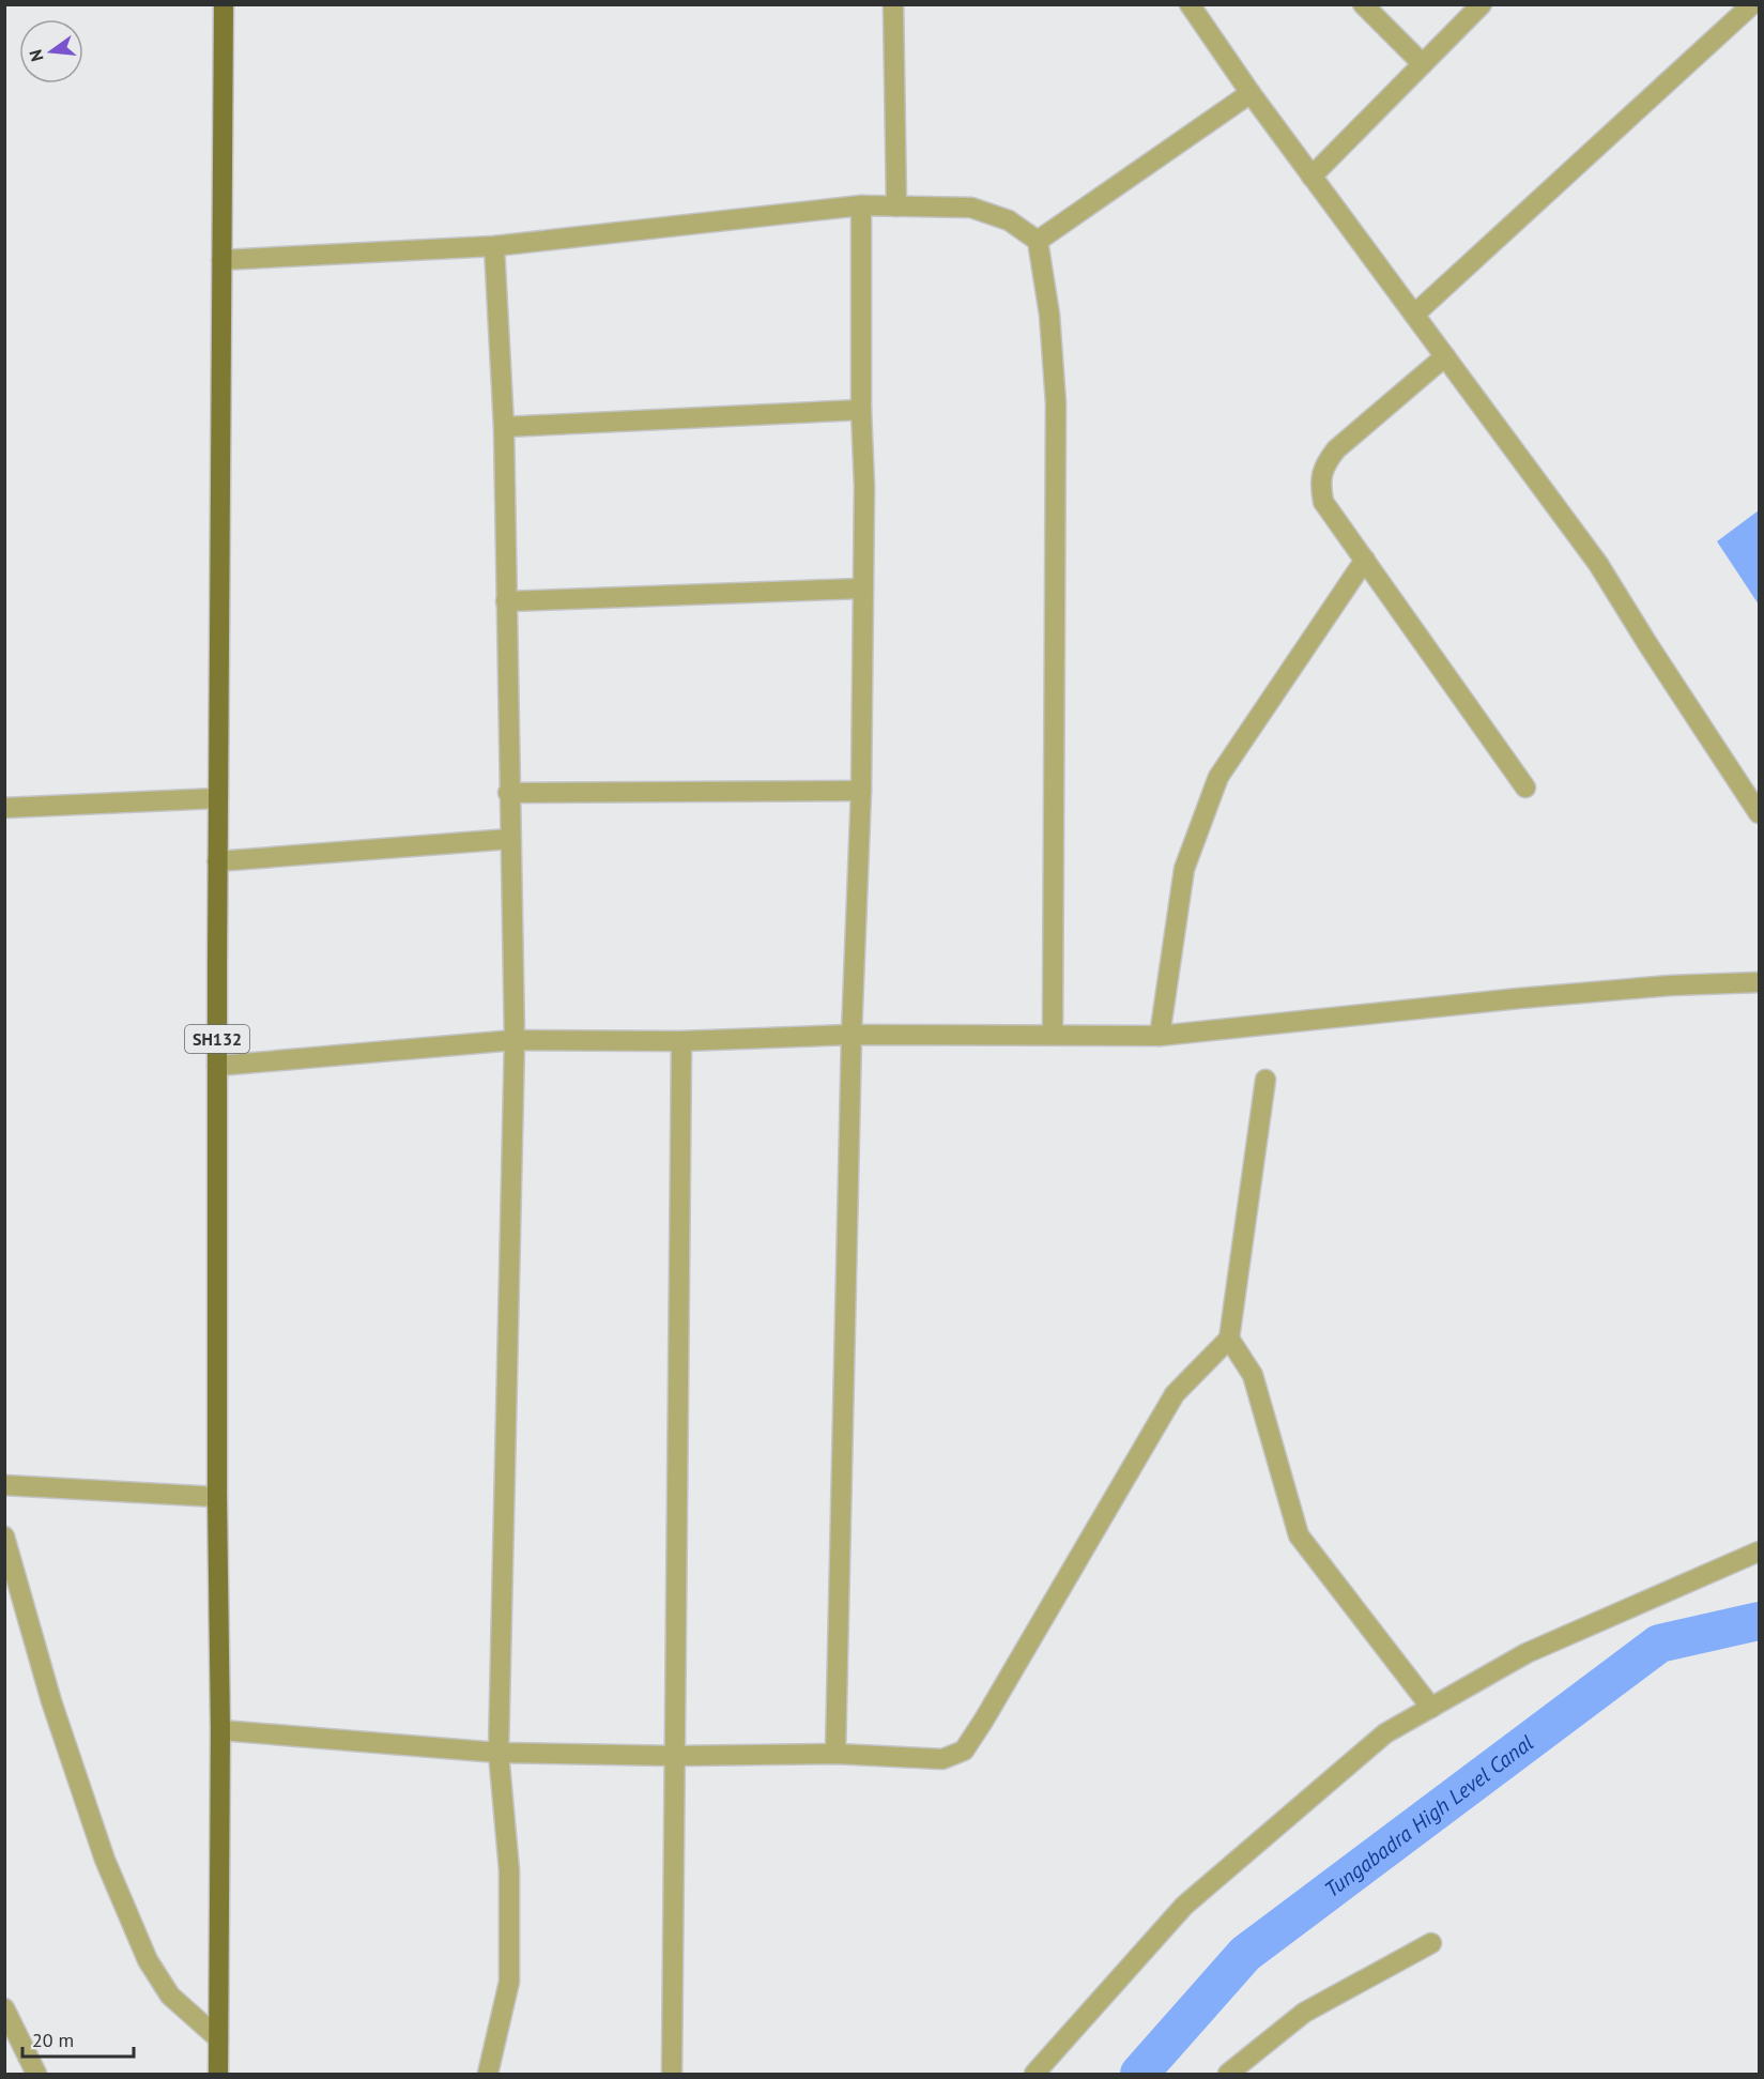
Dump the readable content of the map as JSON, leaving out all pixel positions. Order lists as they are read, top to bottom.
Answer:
{
  "streets": {
    "main road": ["SH132"]
  },
  "water": ["Tungabadra High Level Canal"],
  "scale_bar": "20 m",
  "north": "left"
}
